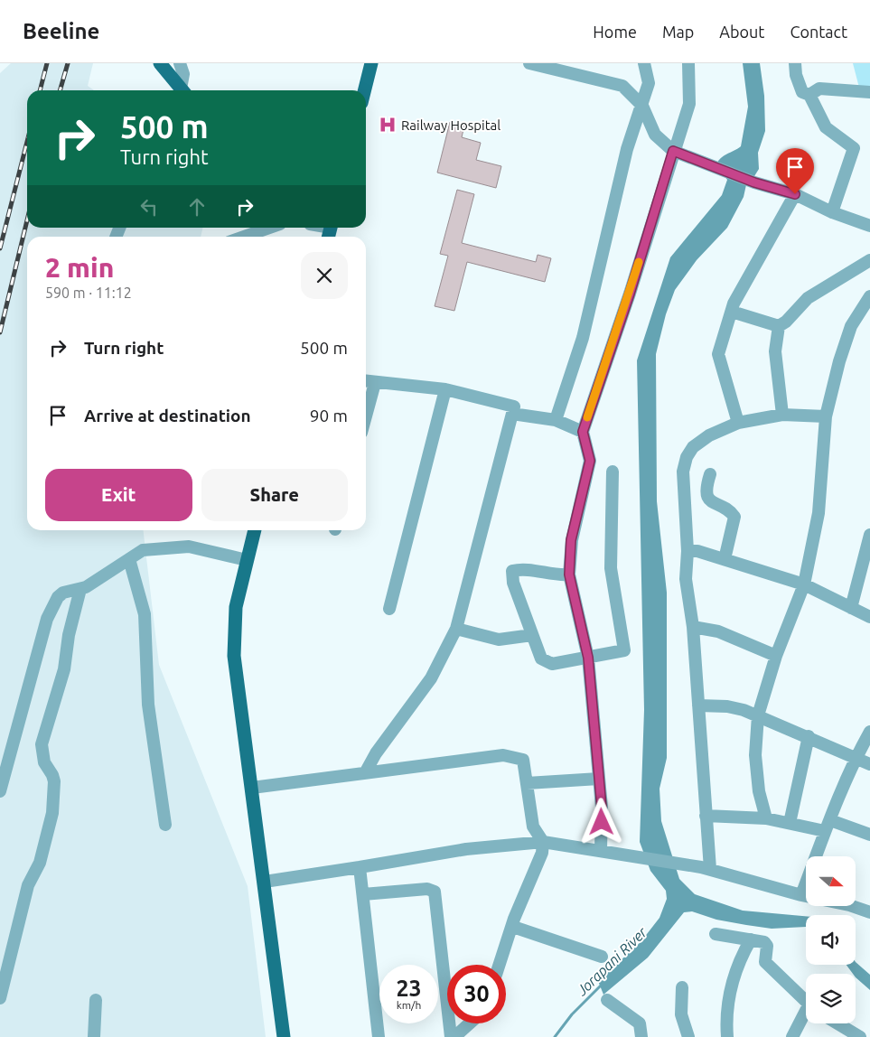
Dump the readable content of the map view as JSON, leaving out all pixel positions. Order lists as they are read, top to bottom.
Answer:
{
  "water": ["Jorapani River"],
  "places": {
    "hospital": ["Railway Hospital"]
  },
  "north": "right",
  "page": {
    "header": "Beeline",
    "nav": [
      "Home",
      "Map",
      "About",
      "Contact"
    ],
    "turn": ["500 m", "Turn right"],
    "heading": ["2 min", "590 m · 11:12"],
    "list": [
      {
        "name": "Turn right",
        "value": "500 m"
      },
      {
        "name": "Arrive at destination",
        "value": "90 m"
      }
    ],
    "buttons": ["Exit", "Share"],
    "speed": "23 km/h",
    "limit": "30"
  }
}
